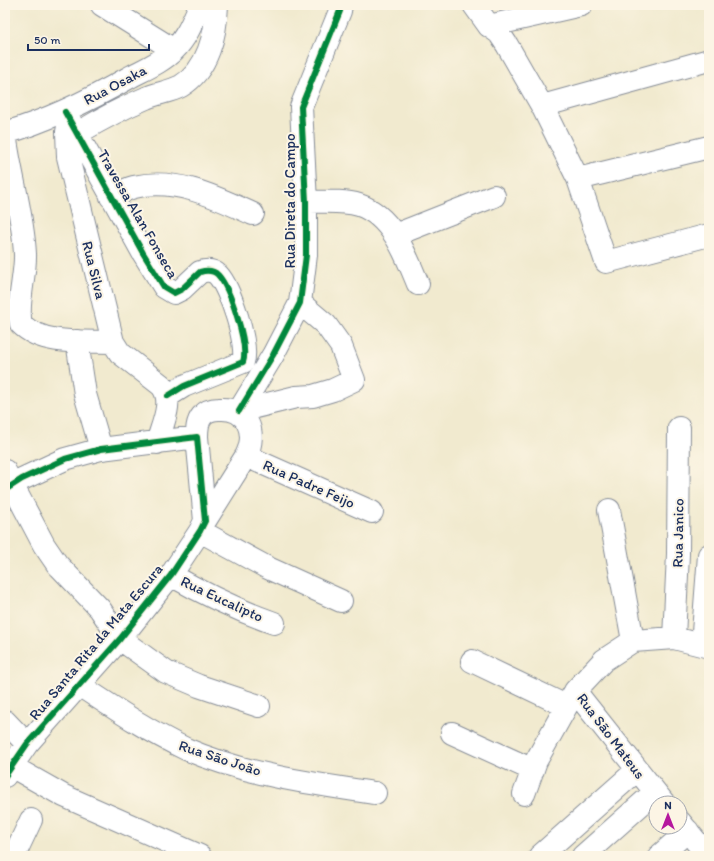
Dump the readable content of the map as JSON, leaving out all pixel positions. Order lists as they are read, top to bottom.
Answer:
{
  "streets": {
    "street": [
      "Rua Osaka",
      "Rua Direta do Campo",
      "Travessa Alan Fonseca",
      "Rua Silva",
      "Rua Padre Feijo",
      "Rua Janico",
      "Rua Eucalipto",
      "Rua Santa Rita da Mata Escura",
      "Rua São Mateus",
      "Rua São João"
    ]
  },
  "crossings": [
    ["Rua Osaka", "Travessa Alan Fonseca"],
    ["Rua Osaka", "Rua Silva"],
    ["Rua Direta do Campo", "Rua Santa Rita da Mata Escura"],
    ["Travessa Alan Fonseca", "Rua Silva"],
    ["Rua Padre Feijo", "Rua Santa Rita da Mata Escura"],
    ["Rua Eucalipto", "Rua Santa Rita da Mata Escura"],
    ["Rua Santa Rita da Mata Escura", "Rua São João"]
  ],
  "scale_bar": "50 m",
  "north": "top"
}
